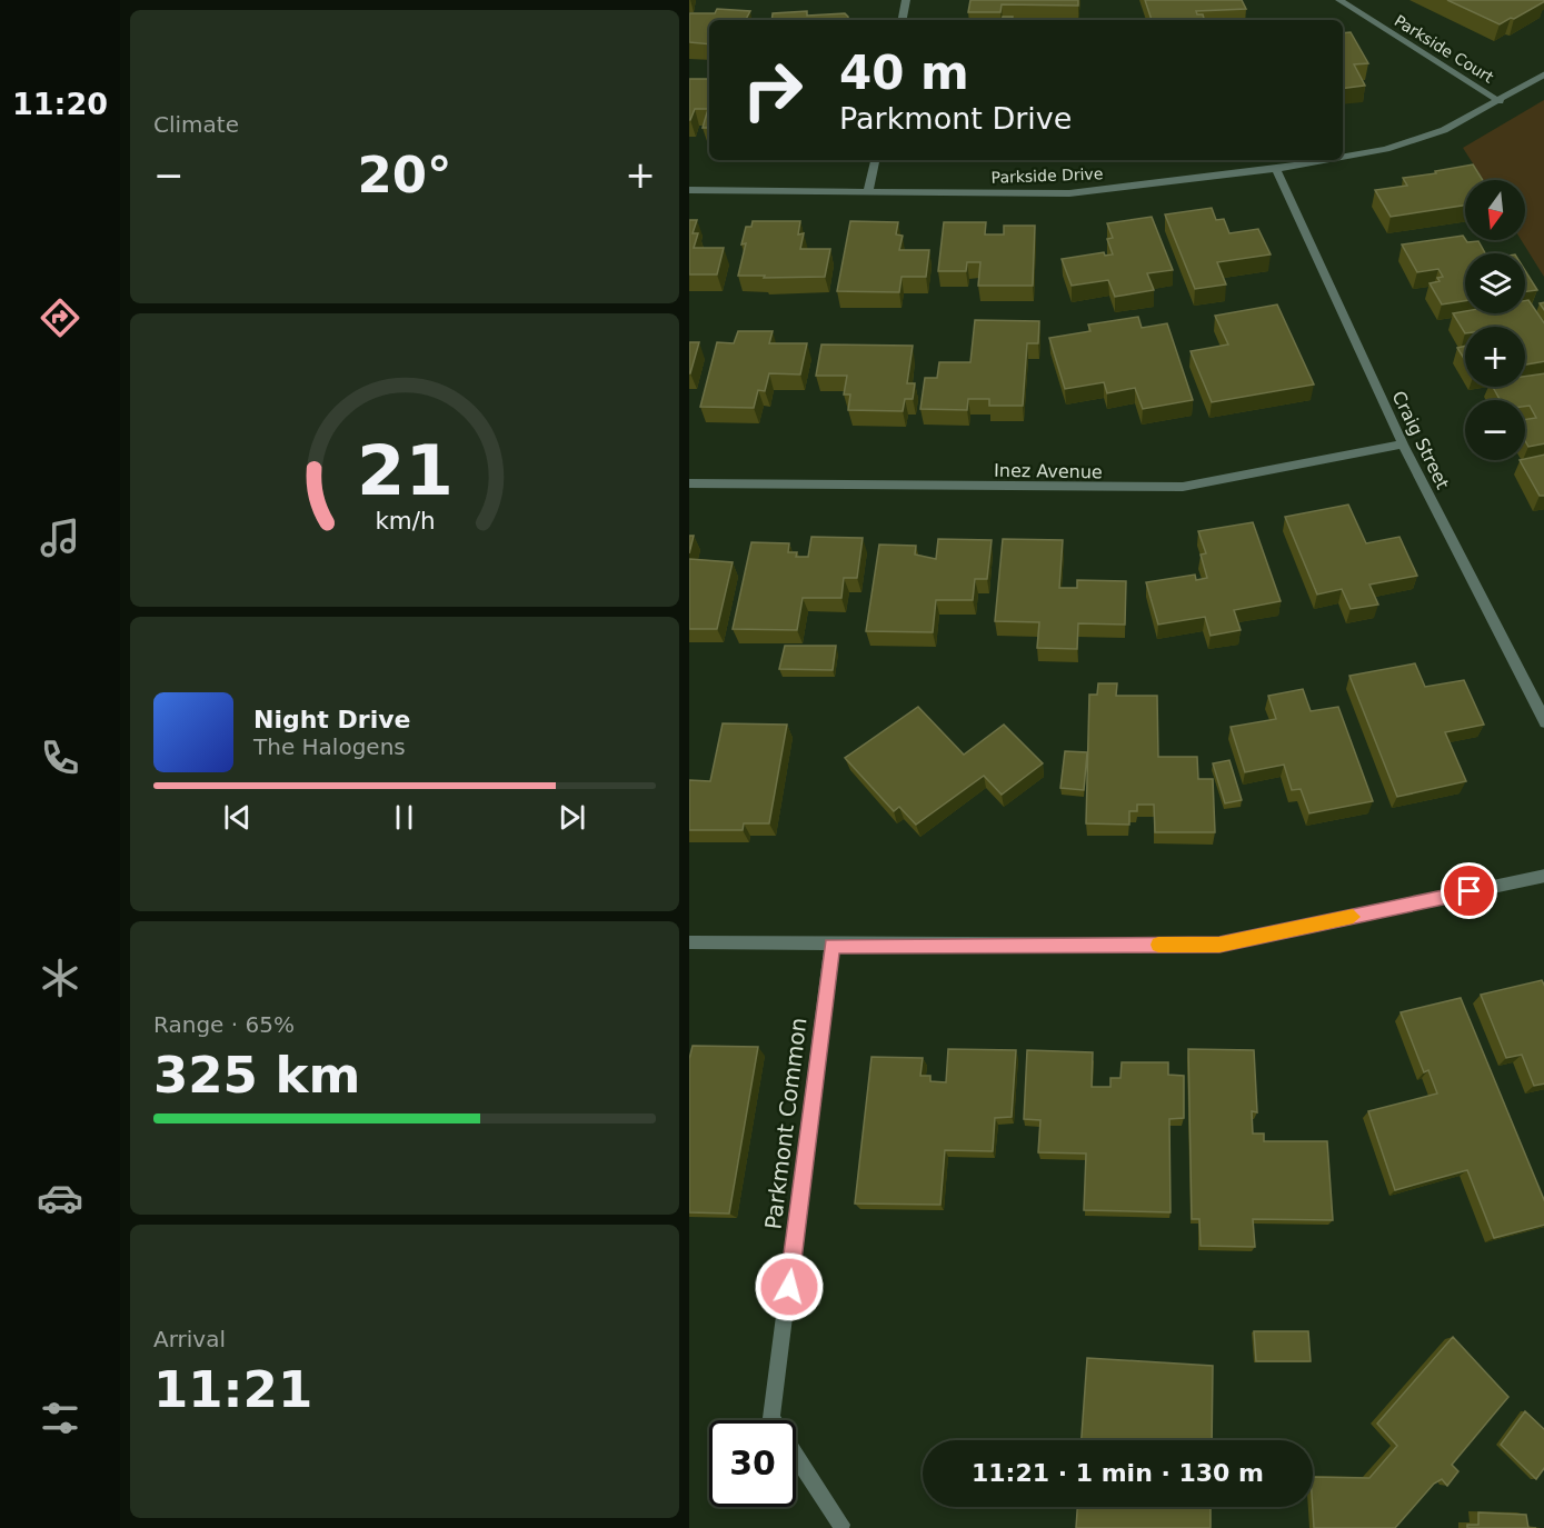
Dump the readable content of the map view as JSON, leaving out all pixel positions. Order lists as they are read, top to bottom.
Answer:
{
  "streets": {
    "street": [
      "Parkside Court",
      "Parkside Drive",
      "Craig Street",
      "Inez Avenue",
      "Parkmont Common"
    ]
  },
  "crossings": [
    ["Parkside Court", "Parkside Drive"],
    ["Parkside Drive", "Craig Street"],
    ["Craig Street", "Inez Avenue"]
  ],
  "north": "bottom",
  "page": {
    "tabs": "11:20",
    "tile": [
      "Climate",
      ["Range · 65%", "325 km"],
      ["Arrival", "11:21"]
    ],
    "turn": ["40 m", "Parkmont Drive"],
    "heat": ["−", "20°", "+"],
    "map_buttons": ["+", "−"],
    "song": ["Night Drive", "The Halogens"],
    "limit": "30",
    "trip": "11:21 · 1 min · 130 m",
    "gauge": ["21", "km/h"]
  }
}
